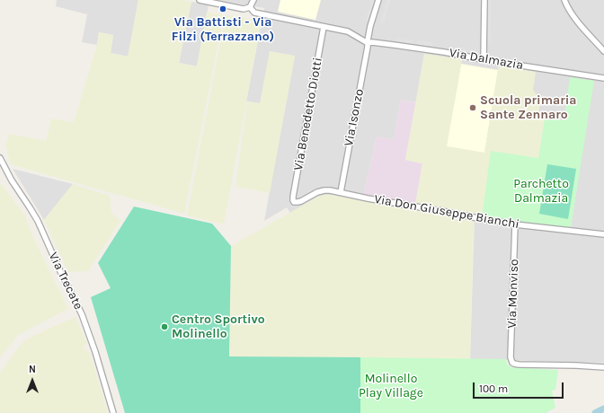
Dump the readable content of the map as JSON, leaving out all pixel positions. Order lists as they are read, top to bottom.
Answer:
{
  "streets": {
    "street": [
      "Via Dalmazia",
      "Via Benedetto Diotti",
      "Via Isonzo",
      "Via Don Giuseppe Bianchi",
      "Via Trecate",
      "Via Monviso"
    ]
  },
  "crossings": [
    ["Via Dalmazia", "Via Isonzo"],
    ["Via Benedetto Diotti", "Via Don Giuseppe Bianchi"],
    ["Via Isonzo", "Via Don Giuseppe Bianchi"],
    ["Via Don Giuseppe Bianchi", "Via Monviso"]
  ],
  "parks": ["Parchetto Dalmazia", "Molinello Play Village"],
  "places": ["Via Battisti - Via Filzi (Terrazzano)", "Scuola primaria Sante Zennaro", "Centro Sportivo Molinello"],
  "scale_bar": "100 m",
  "north": "top"
}
